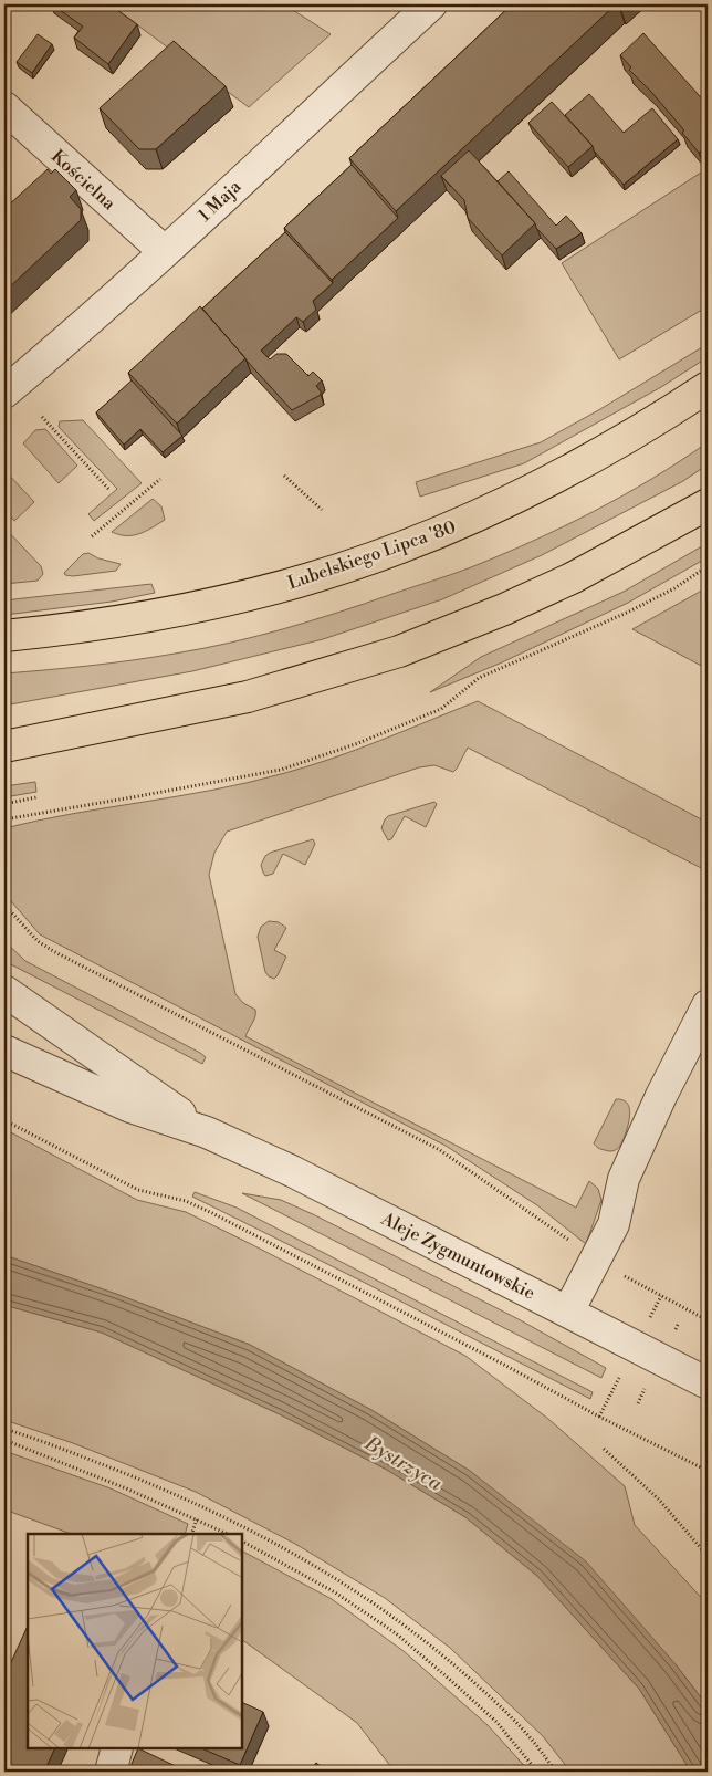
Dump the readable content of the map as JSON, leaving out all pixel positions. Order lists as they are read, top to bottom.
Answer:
{
  "streets": {
    "main road": ["Lubelskiego Lipca '80"],
    "street": ["Kościelna", "1 Maja", "Aleje Zygmuntowskie"]
  },
  "crossings": [
    ["Kościelna", "1 Maja"]
  ],
  "water": ["Bystrzyca"]
}
